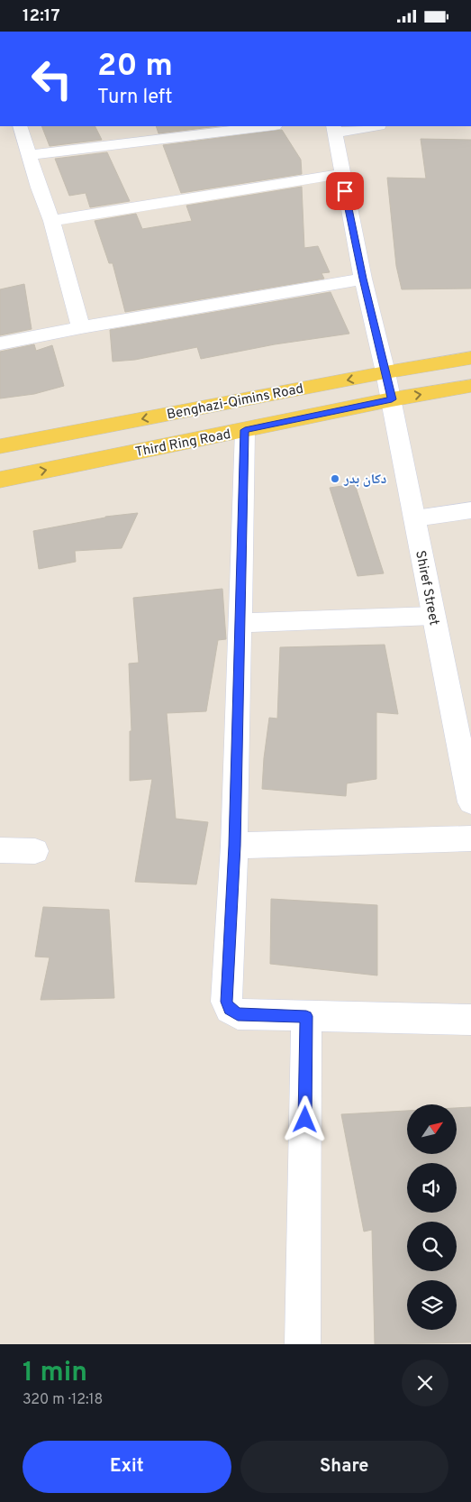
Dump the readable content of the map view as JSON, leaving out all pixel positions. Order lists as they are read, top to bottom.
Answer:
{
  "streets": {
    "main road": ["Benghazi-Qimins Road", "Third Ring Road"],
    "street": ["Shiref Street"]
  },
  "crossings": [
    ["Benghazi-Qimins Road", "Shiref Street"],
    ["Third Ring Road", "Shiref Street"]
  ],
  "one_way": ["Benghazi-Qimins Road", "Third Ring Road"],
  "places": ["دكان بدر"],
  "north": "top right",
  "page": {
    "status": "12:17",
    "turn": ["20 m", "Turn left"],
    "heading": ["1 min", "320 m · 12:18"],
    "buttons": ["Exit", "Share"]
  }
}
